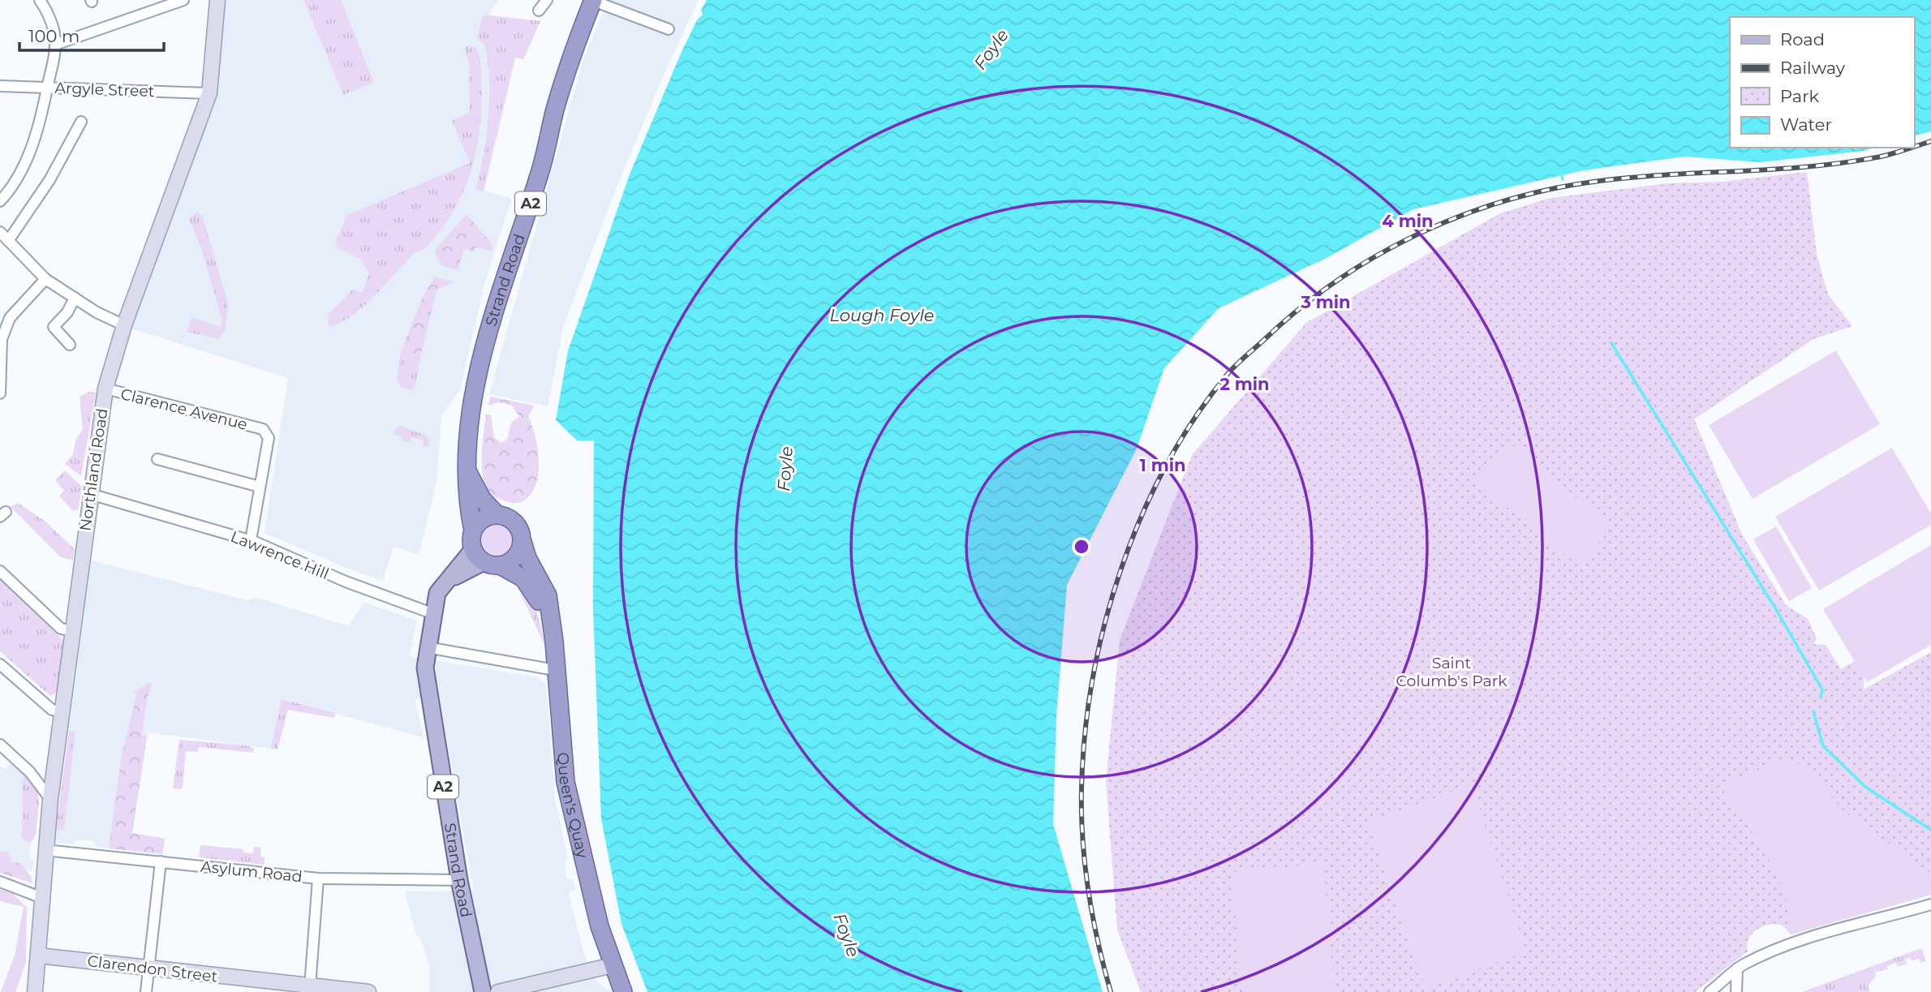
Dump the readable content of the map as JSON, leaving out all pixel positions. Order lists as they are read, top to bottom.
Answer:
{
  "streets": {
    "highway": ["A2", "Strand Road", "Queen's Quay"],
    "main road": ["Northland Road", "Clarendon Street"],
    "street": [
      "Argyle Street",
      "Clarence Avenue",
      "Lawrence Hill",
      "Asylum Road"
    ]
  },
  "crossings": [
    ["Argyle Street", "Northland Road"],
    ["A2", "Strand Road"],
    ["A2", "Queen's Quay"],
    ["Strand Road", "Lawrence Hill"],
    ["Strand Road", "Queen's Quay"],
    ["Strand Road", "Asylum Road"],
    ["Clarence Avenue", "Northland Road"],
    ["Northland Road", "Lawrence Hill"],
    ["Northland Road", "Asylum Road"],
    ["Northland Road", "Clarendon Street"]
  ],
  "water": ["Foyle", "Lough Foyle"],
  "parks": ["Saint Columb's Park"],
  "legend": [
    "Road",
    "Railway",
    "Park",
    "Water"
  ],
  "scale_bar": "100 m",
  "rings": [
    "4 min",
    "3 min",
    "2 min",
    "1 min"
  ]
}
